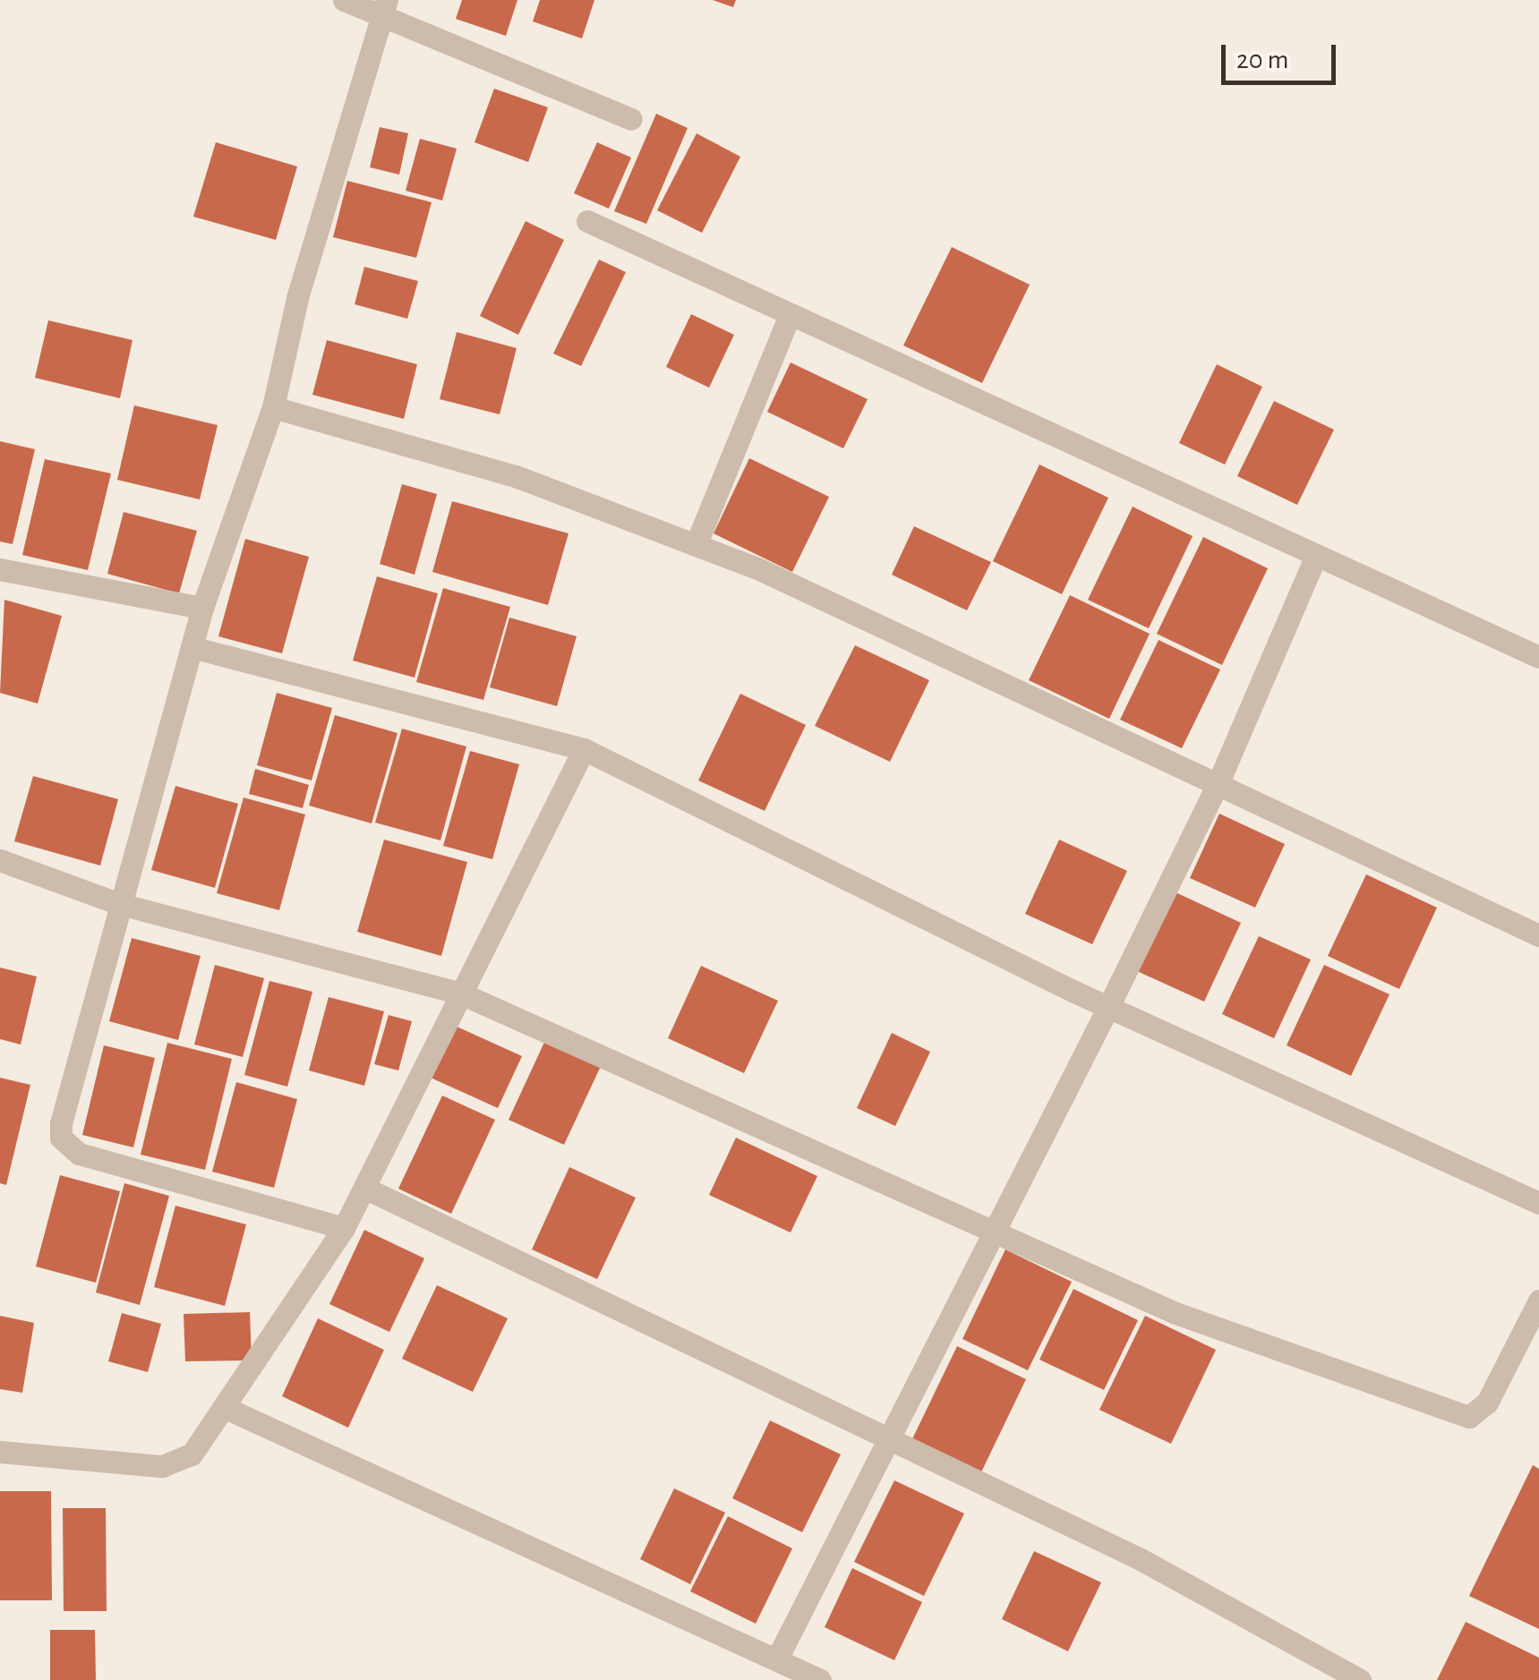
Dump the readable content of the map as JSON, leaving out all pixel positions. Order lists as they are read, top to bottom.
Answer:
{
  "scale_bar": "20 m"
}
